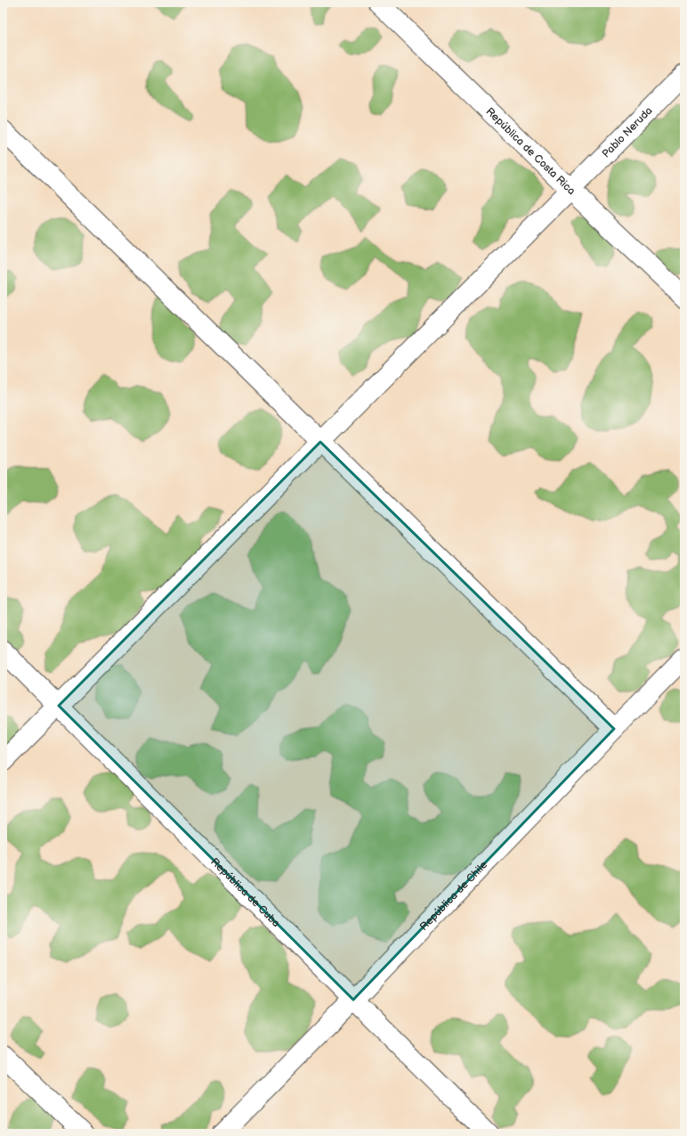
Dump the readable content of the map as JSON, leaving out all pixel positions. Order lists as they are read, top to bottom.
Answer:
{
  "streets": {
    "street": [
      "Pablo Neruda",
      "República de Costa Rica",
      "República de Cuba",
      "República de Chile"
    ]
  },
  "crossings": [
    ["Pablo Neruda", "República de Costa Rica"],
    ["Pablo Neruda", "República de Cuba"],
    ["República de Cuba", "República de Chile"]
  ]
}
